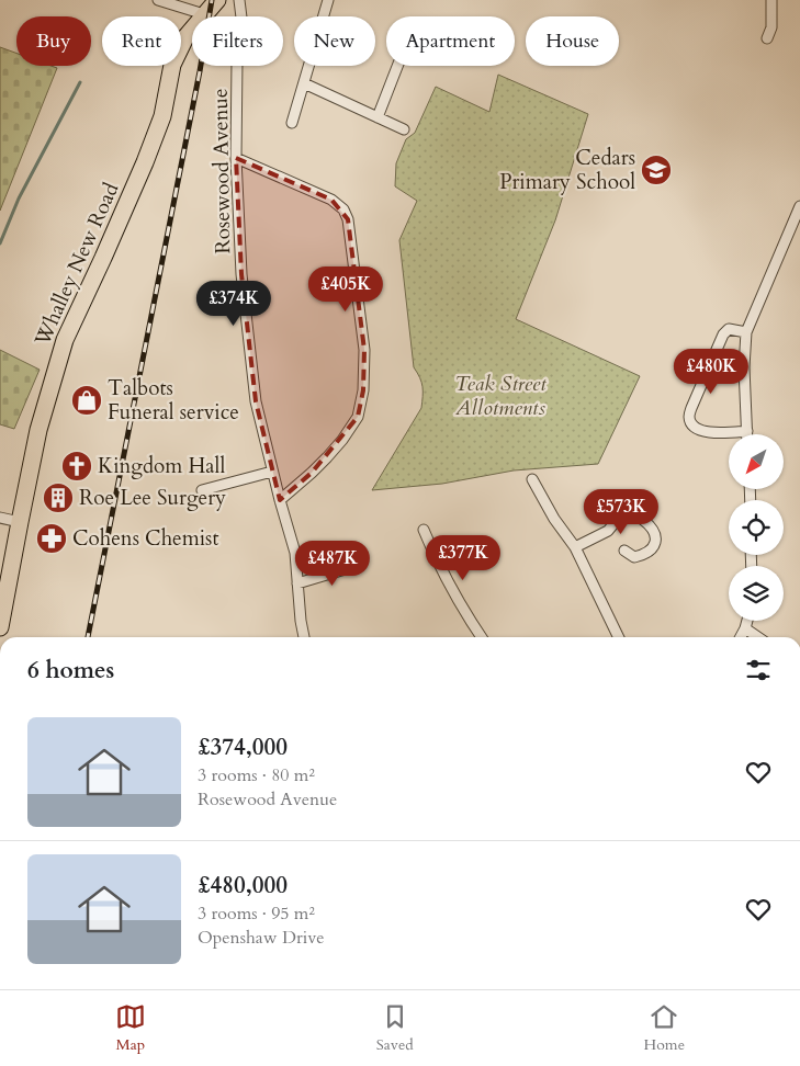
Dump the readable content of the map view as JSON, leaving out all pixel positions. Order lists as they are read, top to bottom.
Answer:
{
  "streets": {
    "highway": ["Whalley New Road"],
    "street": ["Rosewood Avenue"]
  },
  "parks": ["Teak Street Allotments"],
  "places": {
    "school or university": ["Cedars Primary School"],
    "shop": ["Talbots Funeral service"],
    "church": ["Kingdom Hall"],
    "building": ["Roe Lee Surgery"],
    "pharmacy": ["Cohens Chemist"]
  },
  "north": "bottom left",
  "page": {
    "chip": [
      "Buy",
      "Rent",
      "Filters",
      "New",
      "Apartment",
      "House"
    ],
    "price": [
      "£405K",
      "£374K",
      "£480K",
      "£573K",
      "£377K",
      "£487K"
    ],
    "heading": "6 homes",
    "list": [
      {
        "name": "£374,000",
        "note": "3 rooms · 80 m² · Rosewood Avenue"
      },
      {
        "name": "£480,000",
        "note": "3 rooms · 95 m² · Openshaw Drive"
      }
    ],
    "tabs": ["Map", "Saved", "Home"]
  }
}
